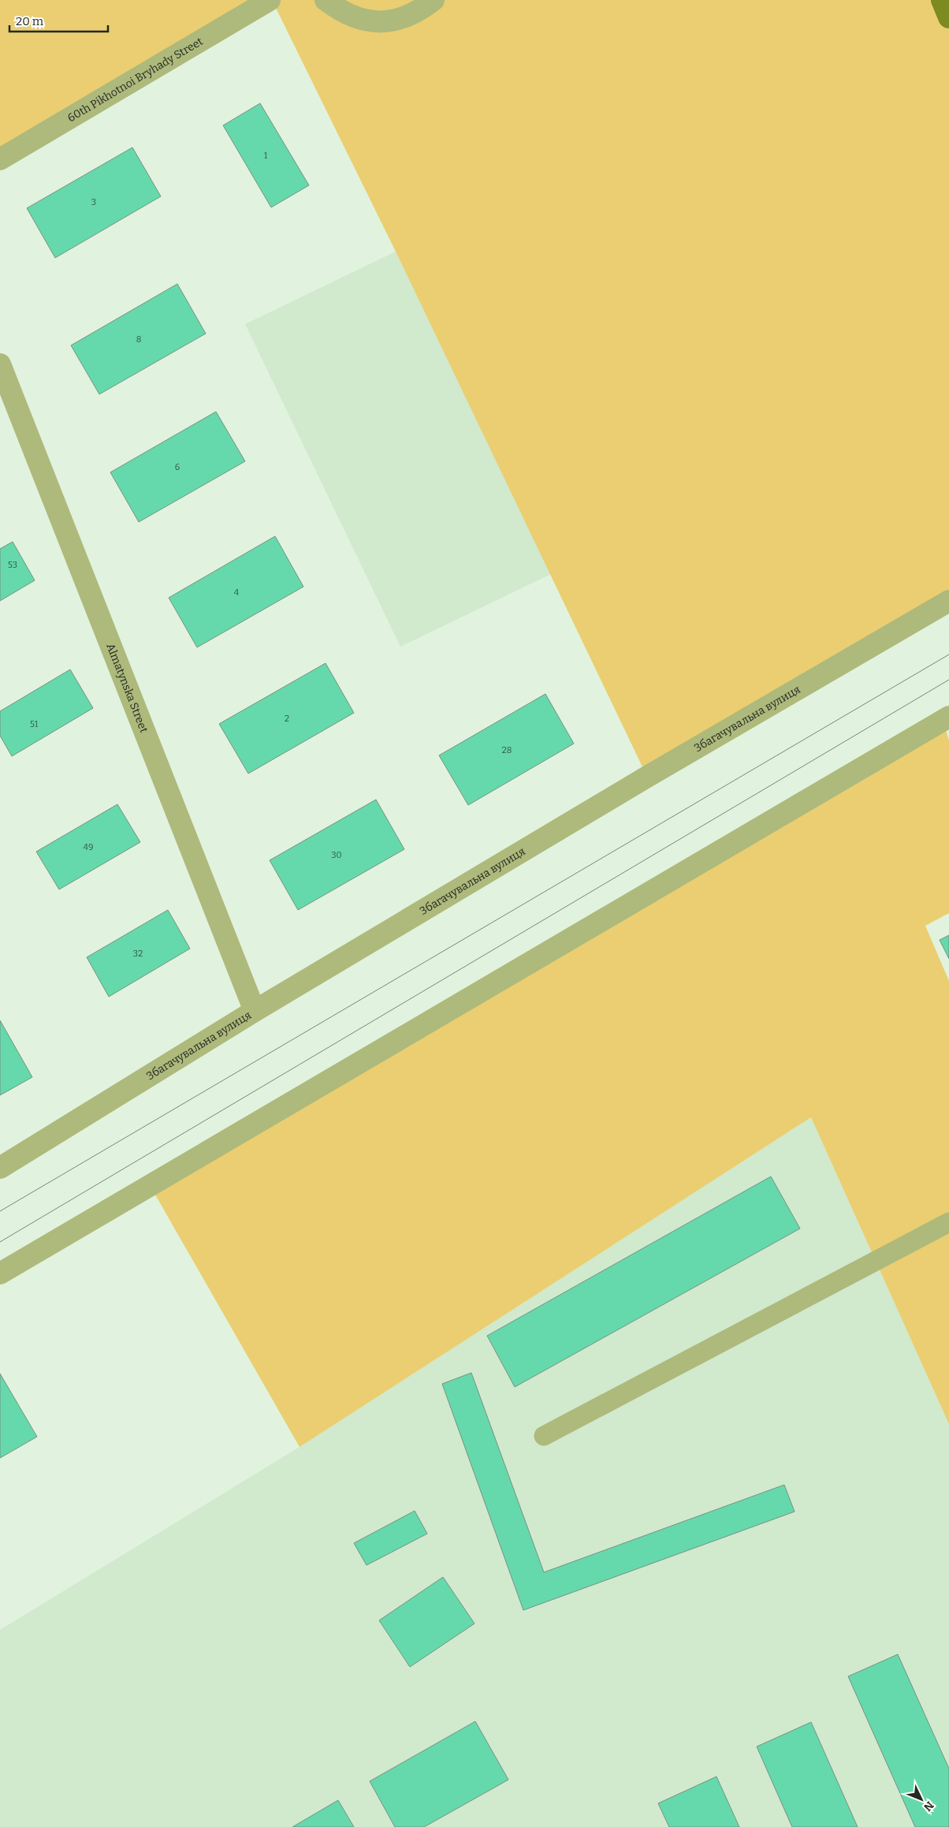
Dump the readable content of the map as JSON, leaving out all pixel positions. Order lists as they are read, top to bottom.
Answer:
{
  "streets": {
    "street": ["60th Pikhotnoi Bryhady Street", "Almatynska Street", "Збагачувальна вулиця"]
  },
  "crossings": [
    ["Almatynska Street", "Збагачувальна вулиця"]
  ],
  "house_numbers": [
    "1",
    "3",
    "8",
    "6",
    "53",
    "4",
    "2",
    "51",
    "28",
    "49",
    "30",
    "32"
  ],
  "scale_bar": "20 m",
  "north": "bottom right"
}
